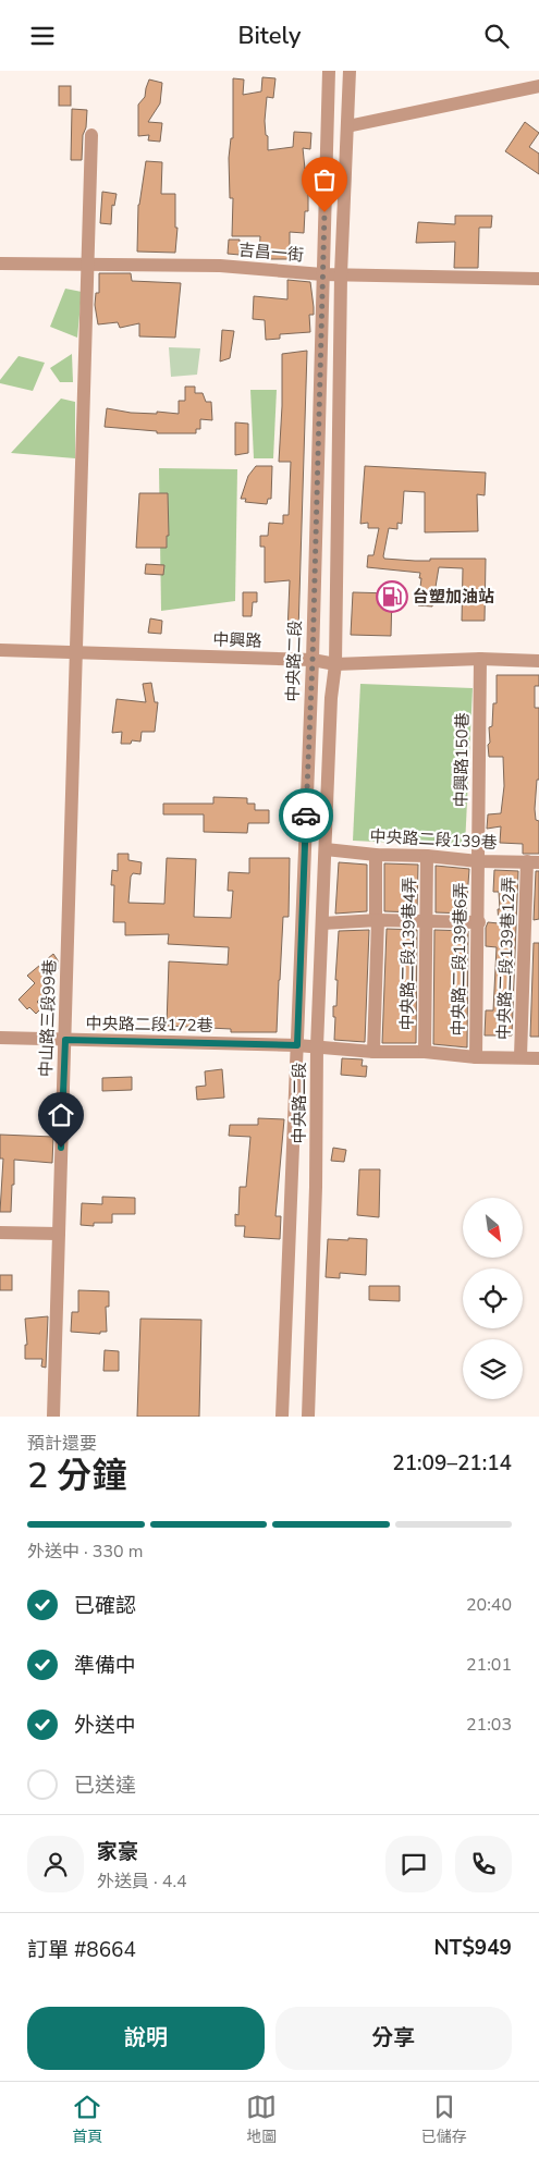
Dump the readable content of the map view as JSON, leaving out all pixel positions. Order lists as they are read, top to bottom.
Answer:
{
  "streets": {
    "street": [
      "吉昌一街",
      "中興路",
      "中央路二段",
      "中興路150巷",
      "中央路二段139巷",
      "中央路二段139巷4弄",
      "中央路二段139巷12弄",
      "中央路二段139巷6弄",
      "中山路三段99巷",
      "中央路二段172巷"
    ]
  },
  "crossings": [
    ["吉昌一街", "中央路二段"],
    ["吉昌一街", "中山路三段99巷"],
    ["中興路", "中央路二段"],
    ["中興路", "中興路150巷"],
    ["中興路", "中山路三段99巷"],
    ["中央路二段", "中央路二段139巷"],
    ["中央路二段", "中央路二段172巷"],
    ["中興路150巷", "中央路二段139巷"],
    ["中興路150巷", "中央路二段139巷6弄"],
    ["中央路二段139巷", "中央路二段139巷4弄"],
    ["中央路二段139巷", "中央路二段139巷12弄"],
    ["中央路二段139巷", "中央路二段139巷6弄"],
    ["中央路二段139巷4弄", "中央路二段172巷"],
    ["中央路二段139巷12弄", "中央路二段172巷"],
    ["中央路二段139巷6弄", "中央路二段172巷"],
    ["中山路三段99巷", "中央路二段172巷"]
  ],
  "places": {
    "fuel station": ["台塑加油站"]
  },
  "north": "bottom right",
  "page": {
    "header": "Bitely",
    "heading": ["2 分鐘", "預計還要", "21:09–21:14"],
    "panel": [
      "家豪",
      "外送員 · 4.4",
      "訂單 #8664",
      "NT$949"
    ],
    "bar": "外送中 · 330 m",
    "list": [
      ["已確認", "20:40"],
      ["準備中", "21:01"],
      ["外送中", "21:03"],
      "已送達"
    ],
    "buttons": ["說明", "分享"],
    "tabs": ["首頁", "地圖", "已儲存"]
  }
}
